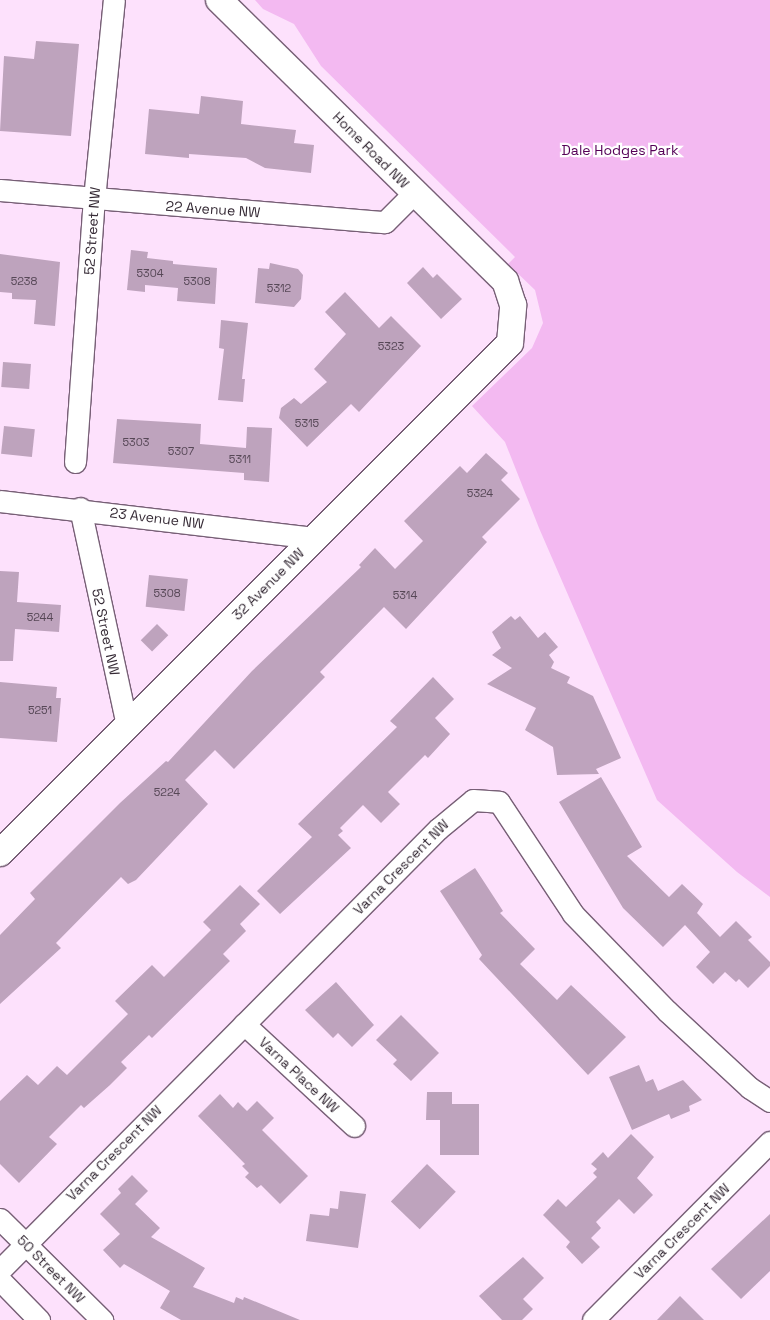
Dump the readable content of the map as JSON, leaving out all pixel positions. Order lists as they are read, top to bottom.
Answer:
{
  "streets": {
    "street": [
      "Home Road NW",
      "22 Avenue NW",
      "52 Street NW",
      "23 Avenue NW",
      "32 Avenue NW",
      "Varna Crescent NW",
      "Varna Place NW",
      "50 Street NW"
    ]
  },
  "crossings": [
    ["Home Road NW", "22 Avenue NW"],
    ["Home Road NW", "32 Avenue NW"],
    ["22 Avenue NW", "52 Street NW"],
    ["52 Street NW", "23 Avenue NW"],
    ["52 Street NW", "32 Avenue NW"],
    ["23 Avenue NW", "32 Avenue NW"],
    ["Varna Crescent NW", "Varna Place NW"],
    ["Varna Crescent NW", "50 Street NW"]
  ],
  "parks": ["Dale Hodges Park"],
  "house_numbers": [
    "5304",
    "5238",
    "5308",
    "5312",
    "5323",
    "5315",
    "5303",
    "5307",
    "5311",
    "5324",
    "5308",
    "5314",
    "5244",
    "5251",
    "5224"
  ]
}
